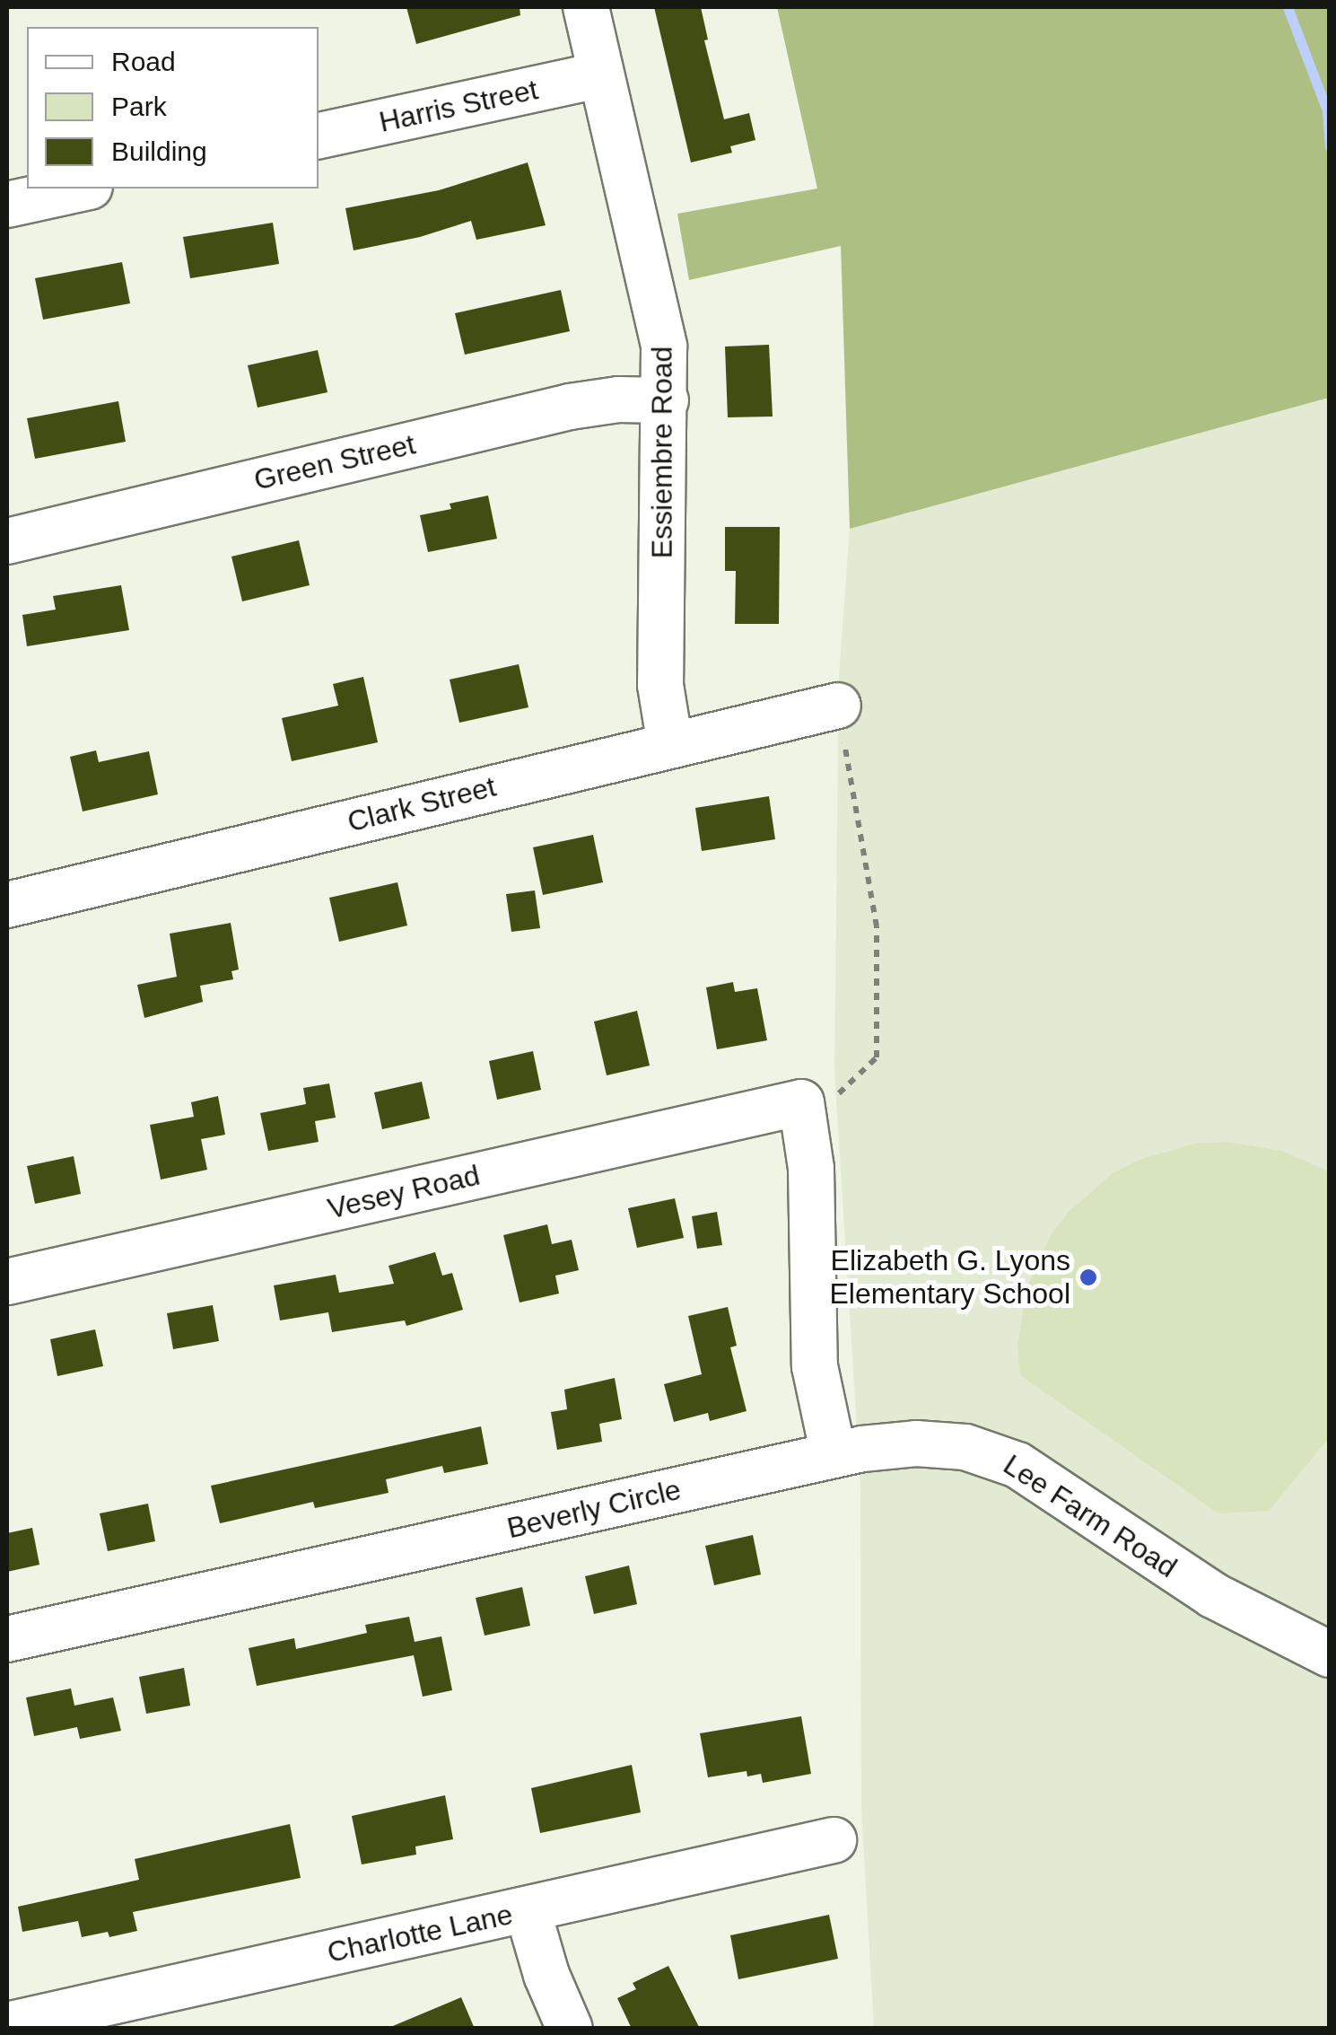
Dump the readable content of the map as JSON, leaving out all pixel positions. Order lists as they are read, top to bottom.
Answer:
{
  "streets": {
    "street": [
      "Harris Street",
      "Essiembre Road",
      "Green Street",
      "Clark Street",
      "Vesey Road",
      "Beverly Circle",
      "Lee Farm Road",
      "Charlotte Lane"
    ]
  },
  "crossings": [
    ["Harris Street", "Essiembre Road"],
    ["Essiembre Road", "Green Street"],
    ["Essiembre Road", "Clark Street"],
    ["Beverly Circle", "Lee Farm Road"]
  ],
  "places": ["Elizabeth G. Lyons Elementary School"],
  "legend": ["Road", "Park", "Building"]
}
